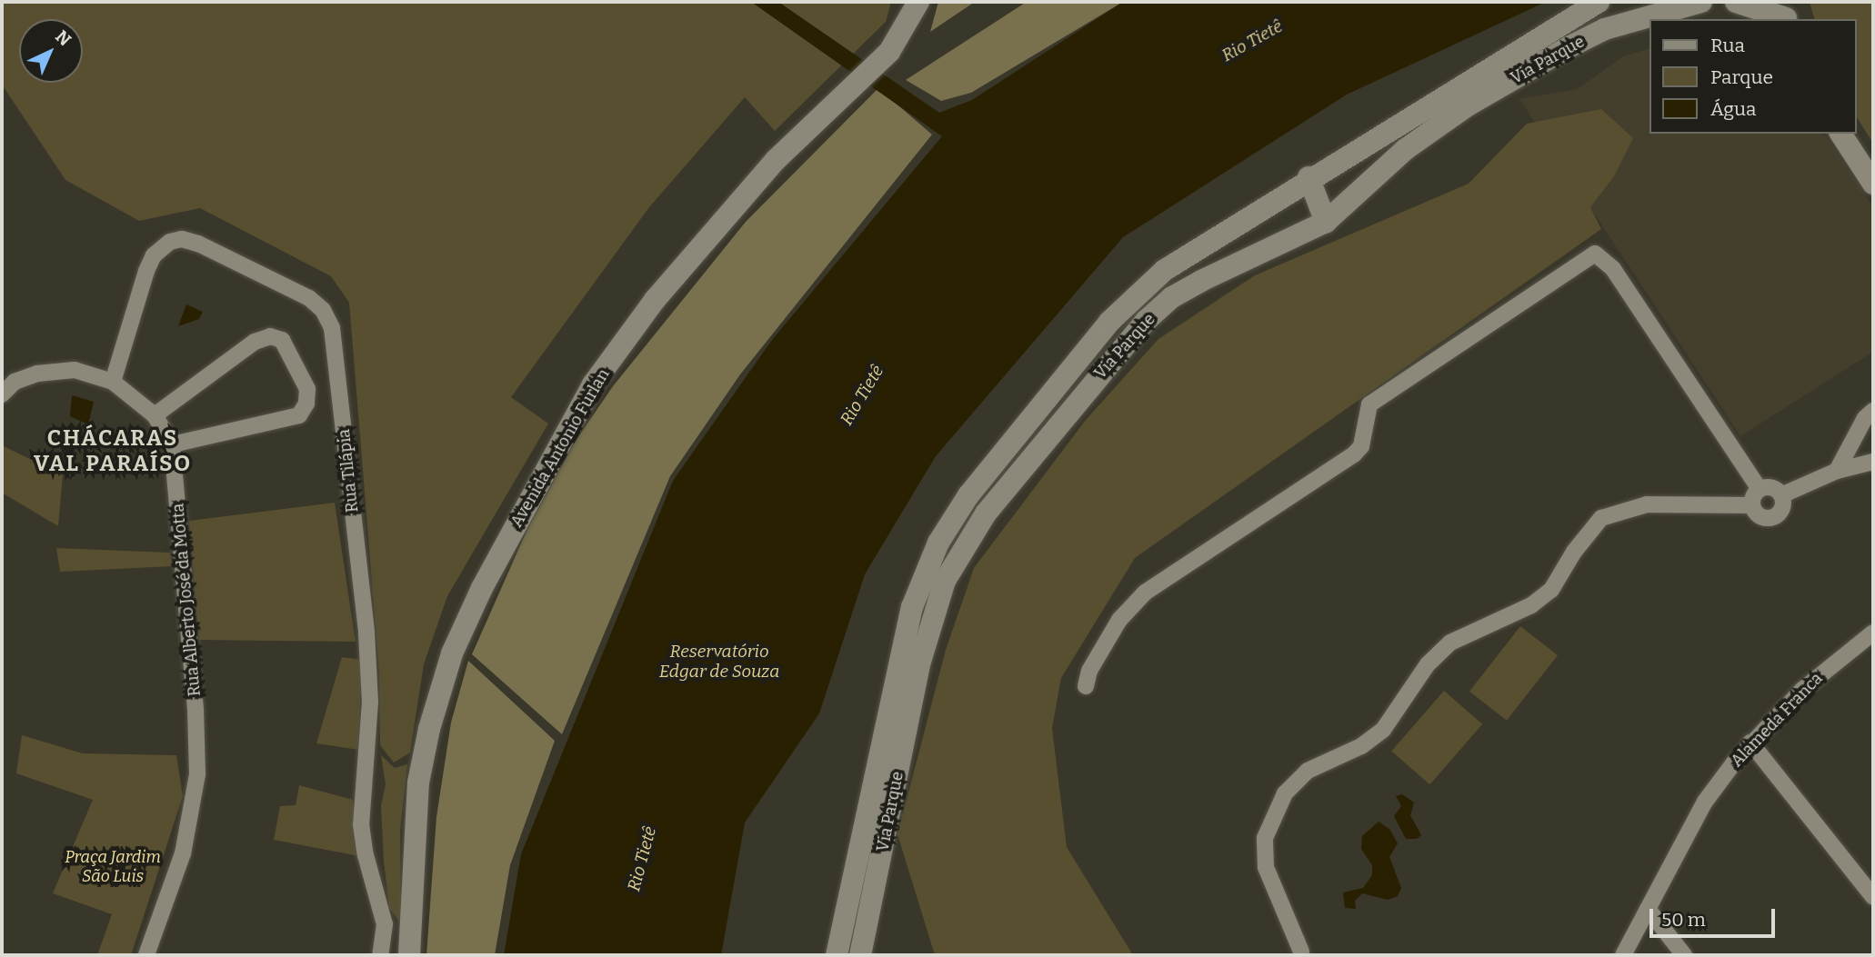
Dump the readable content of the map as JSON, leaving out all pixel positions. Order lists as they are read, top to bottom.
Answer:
{
  "streets": {
    "main road": ["Via Parque", "Avenida Antonio Furlan"],
    "street": ["Rua Tilápia", "Rua Alberto José da Motta", "Alameda Franca"]
  },
  "crossings": [
    ["Rua Tilápia", "Rua Alberto José da Motta"]
  ],
  "districts": ["CHÁCARAS VAL PARAÍSO"],
  "water": ["Rio Tietê", "Reservatório Edgar de Souza"],
  "parks": ["Praça Jardim São Luis"],
  "legend": ["Rua", "Parque", "Água"],
  "scale_bar": "50 m",
  "north": "top right"
}
